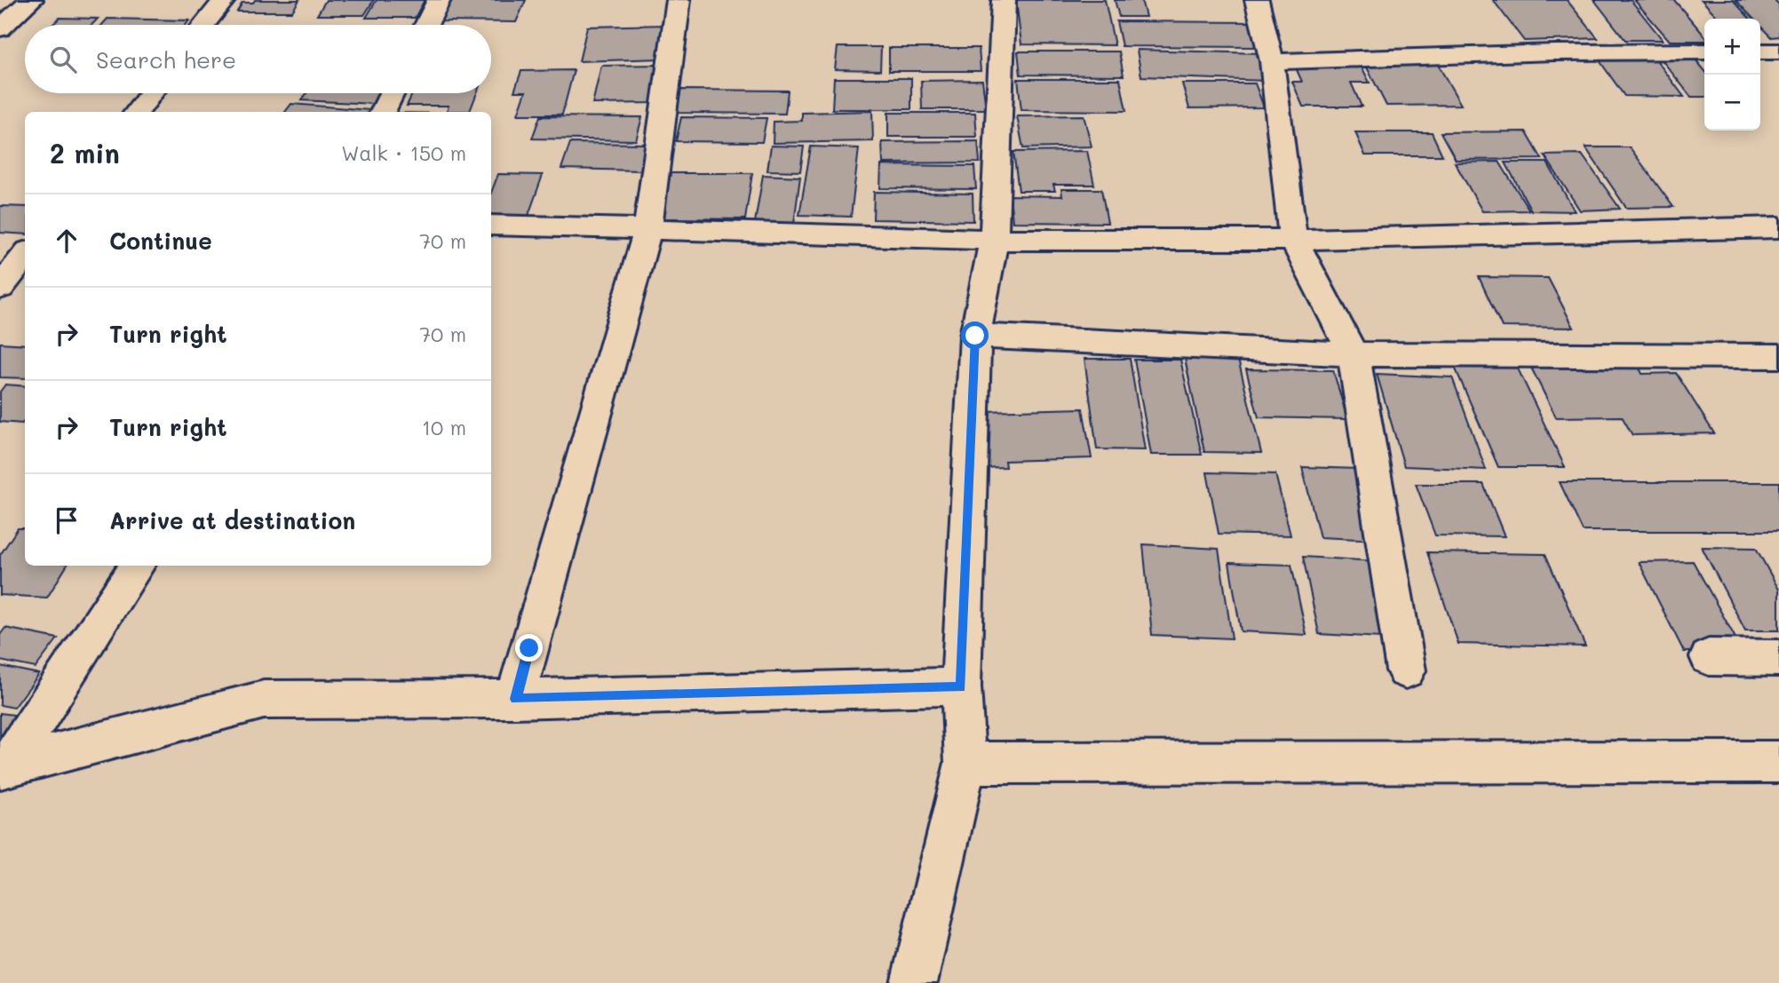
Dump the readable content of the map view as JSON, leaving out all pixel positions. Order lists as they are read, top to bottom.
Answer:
{
  "page": {
    "map_buttons": ["+", "−"],
    "search": "Search here",
    "heading": ["2 min", "Walk · 150 m"],
    "list": [
      ["Continue", "70 m"],
      ["Turn right", "70 m"],
      ["Turn right", "10 m"],
      "Arrive at destination"
    ]
  }
}
